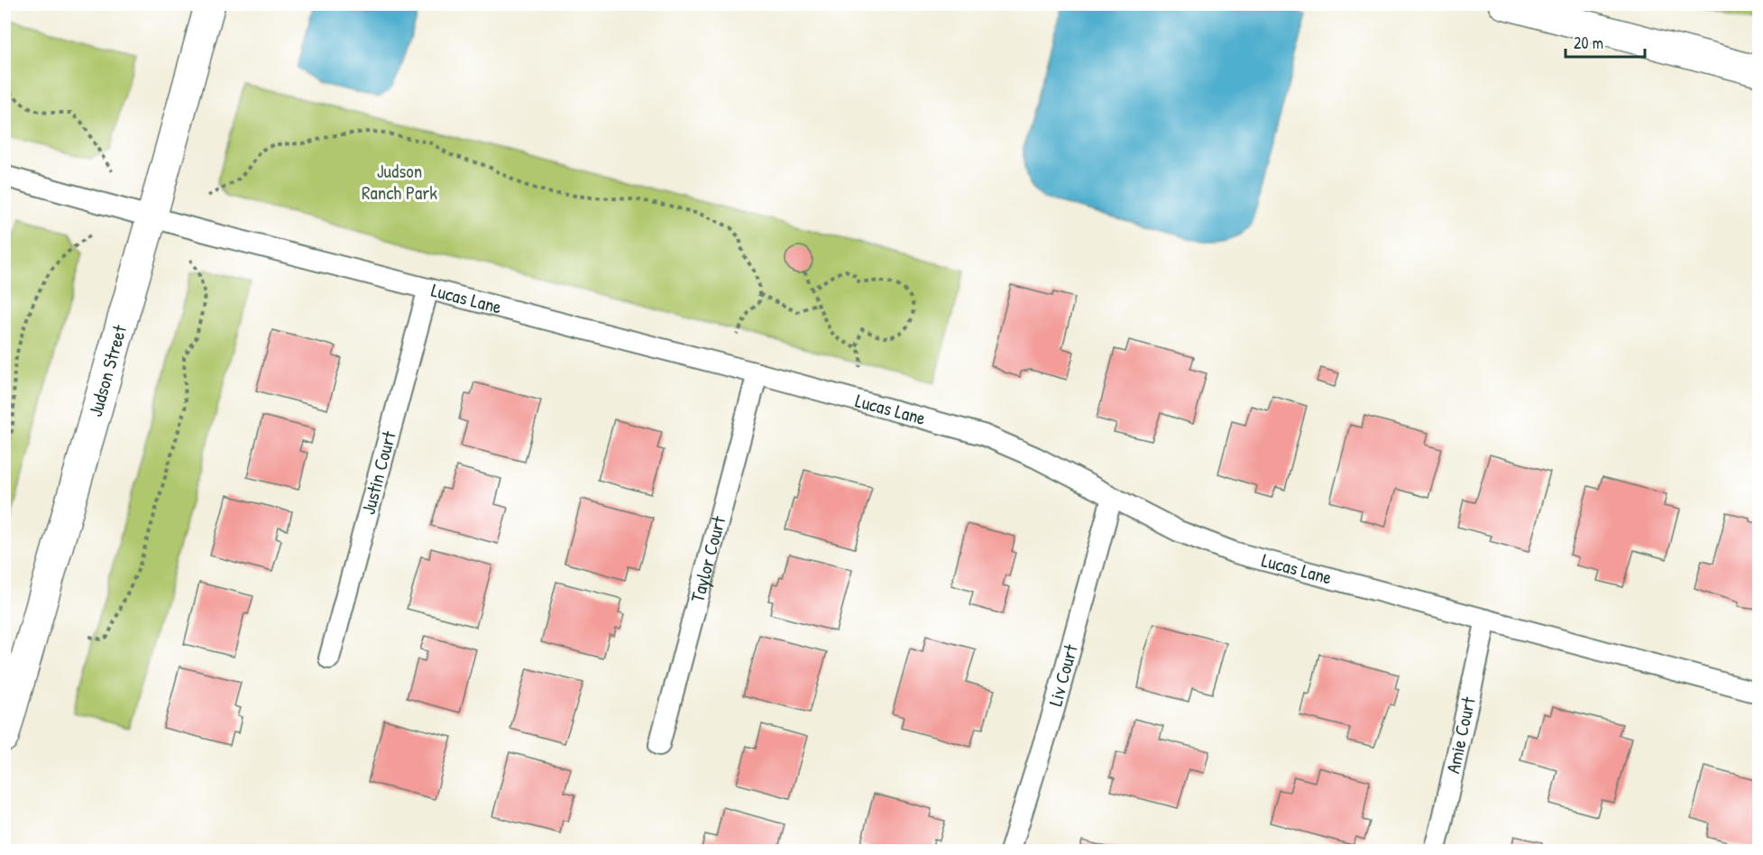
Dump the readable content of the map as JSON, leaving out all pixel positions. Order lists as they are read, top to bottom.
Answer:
{
  "streets": {
    "street": [
      "Lucas Lane",
      "Judson Street",
      "Justin Court",
      "Taylor Court",
      "Liv Court",
      "Amie Court"
    ]
  },
  "crossings": [
    ["Lucas Lane", "Judson Street"],
    ["Lucas Lane", "Justin Court"],
    ["Lucas Lane", "Taylor Court"],
    ["Lucas Lane", "Liv Court"],
    ["Lucas Lane", "Amie Court"]
  ],
  "parks": ["Judson Ranch Park"],
  "scale_bar": "20 m"
}
